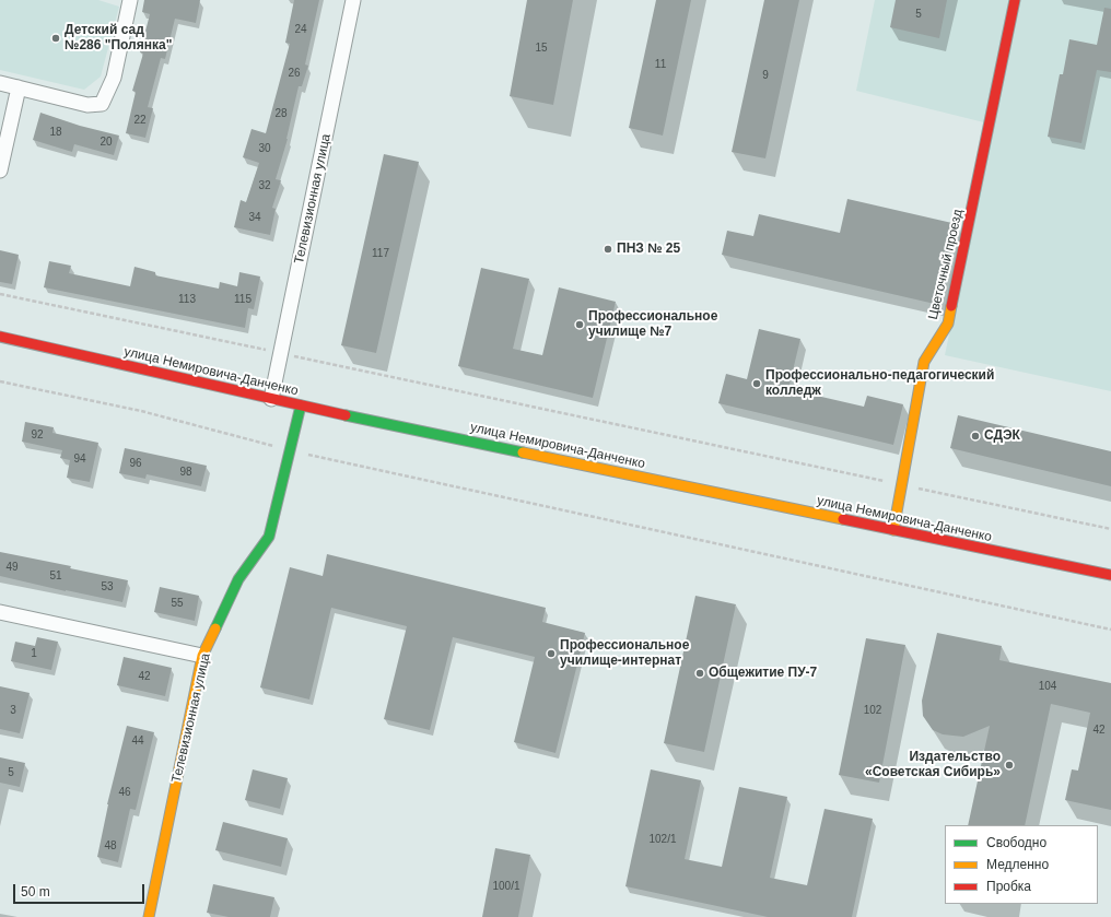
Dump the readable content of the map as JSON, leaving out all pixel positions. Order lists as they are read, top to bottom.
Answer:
{
  "streets": {
    "main road": ["Телевизионная улица", "Цветочный проезд", "улица Немировича-Данченко"]
  },
  "crossings": [
    ["Телевизионная улица", "улица Немировича-Данченко"],
    ["Цветочный проезд", "улица Немировича-Данченко"]
  ],
  "places": [
    "Детский сад №286 \"Полянка\"",
    "ПНЗ № 25",
    "Профессиональное училище №7",
    "Профессионально-педагогический колледж",
    "СДЭК",
    "Профессиональное училище-интернат",
    "Общежитие ПУ-7",
    "Издательство «Советская Сибирь»"
  ],
  "house_numbers": [
    "5",
    "24",
    "15",
    "11",
    "26",
    "9",
    "28",
    "22",
    "18",
    "20",
    "30",
    "32",
    "34",
    "117",
    "113",
    "115",
    "92",
    "94",
    "96",
    "98",
    "49",
    "51",
    "53",
    "55",
    "1",
    "42",
    "104",
    "3",
    "102",
    "42",
    "44",
    "5",
    "46",
    "102/1",
    "48",
    "100/1"
  ],
  "legend": ["Свободно", "Медленно", "Пробка"],
  "scale_bar": "50 m"
}
